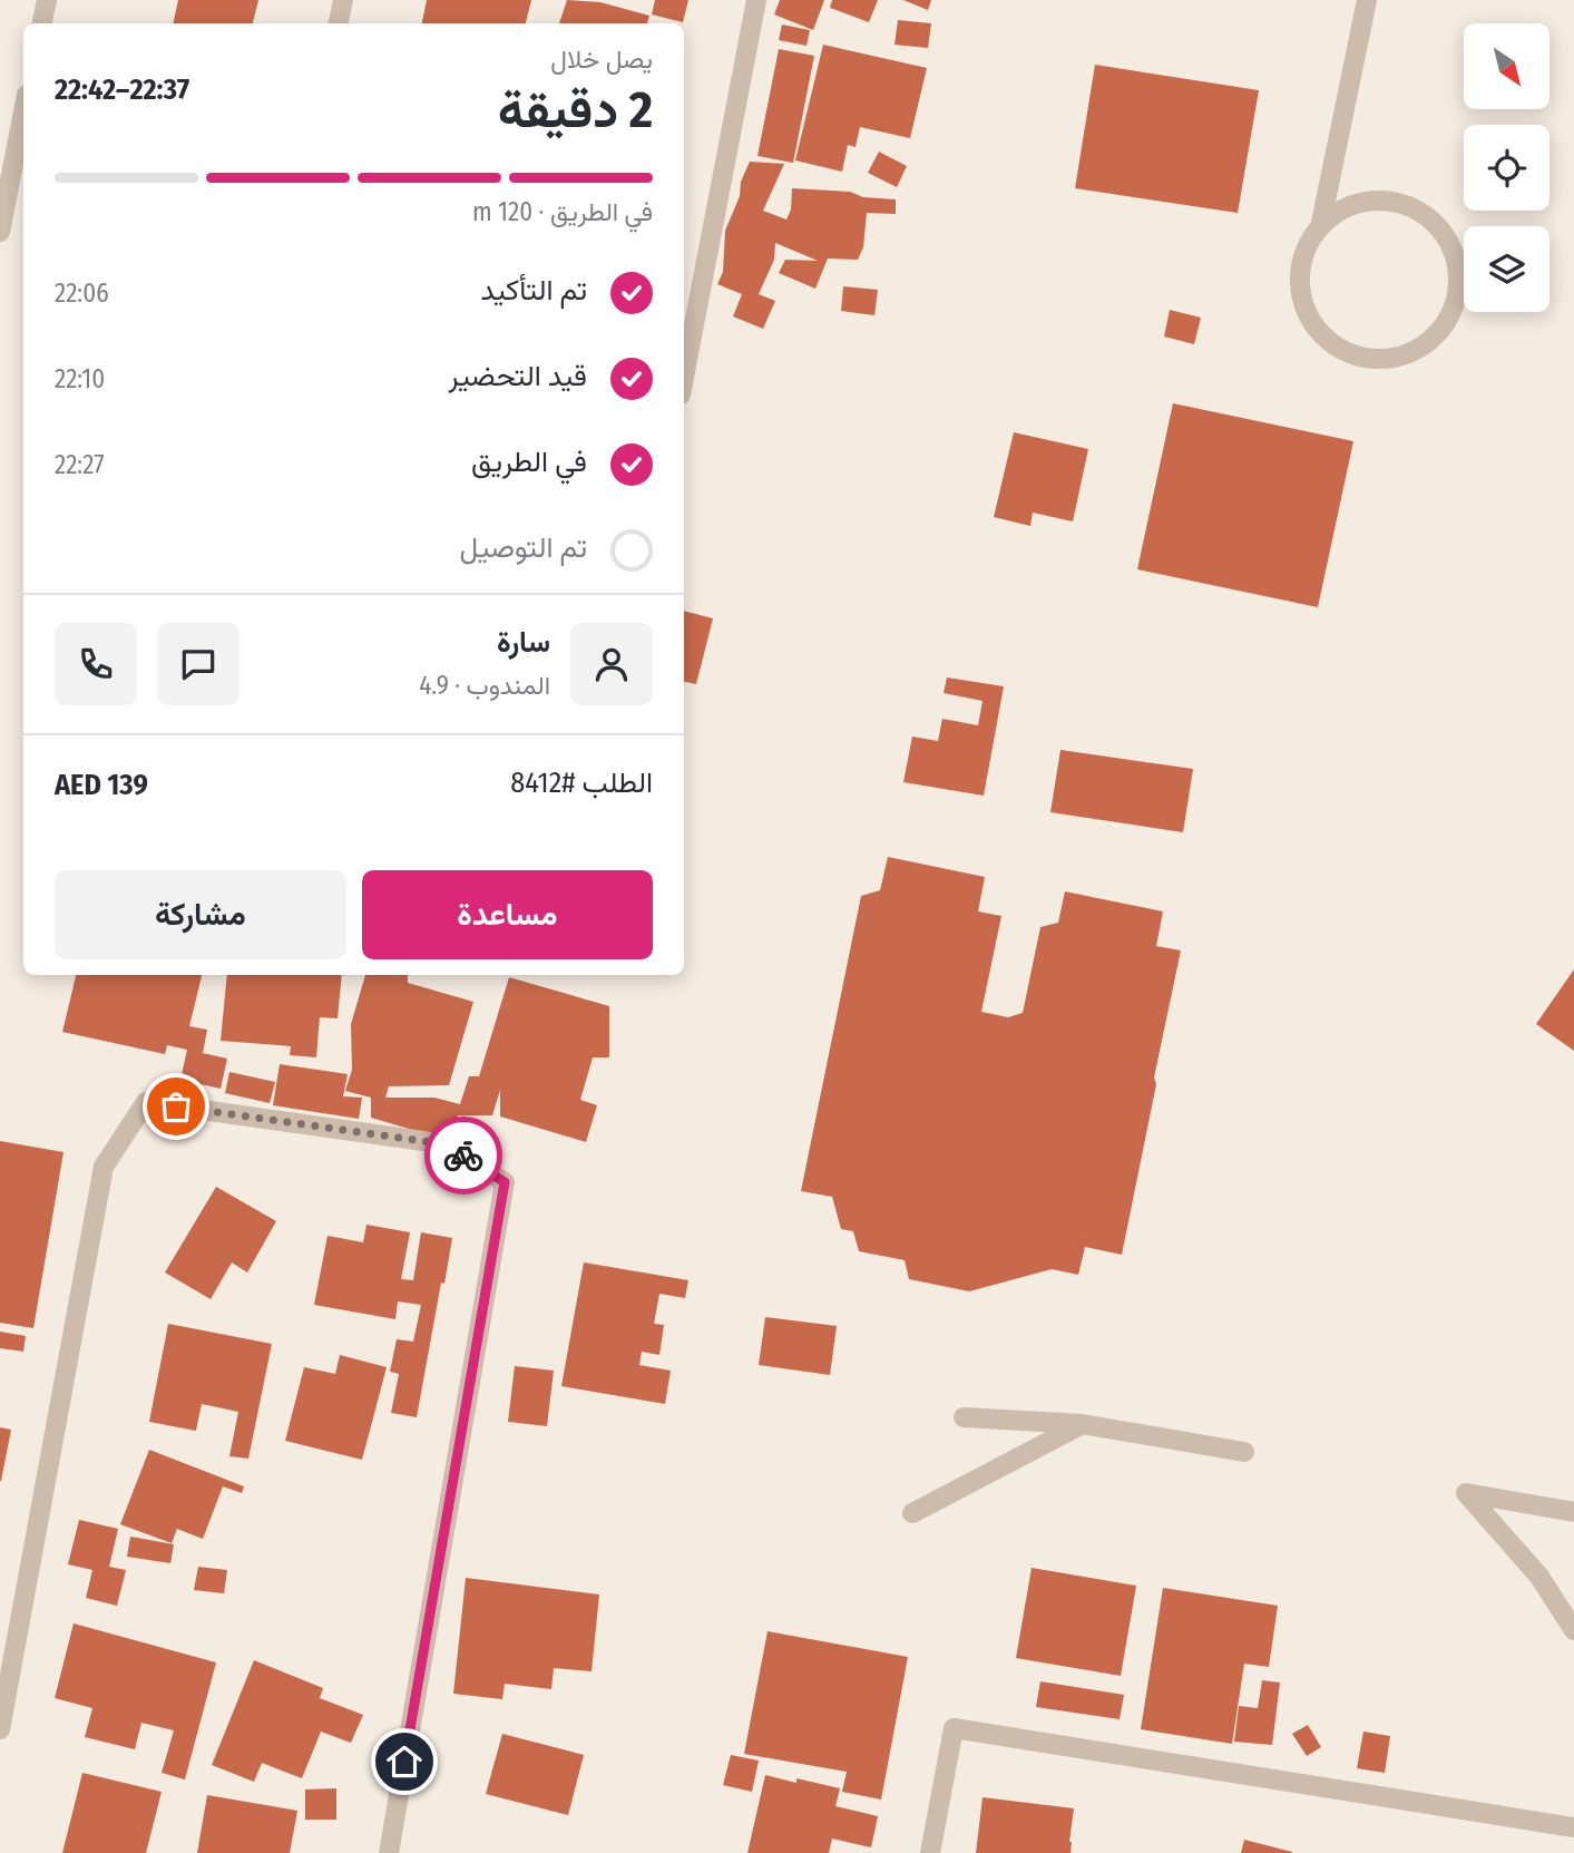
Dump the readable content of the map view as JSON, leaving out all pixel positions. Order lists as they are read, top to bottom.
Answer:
{
  "north": "bottom right",
  "page": {
    "heading": ["2 دقيقة", "يصل خلال", "22:37–22:42"],
    "panel": [
      "سارة",
      "المندوب · 4.9",
      "الطلب #8412",
      "AED 139"
    ],
    "bar": "في الطريق · 120 m",
    "list": [
      ["تم التأكيد", "22:06"],
      ["قيد التحضير", "22:10"],
      ["في الطريق", "22:27"],
      "تم التوصيل"
    ],
    "buttons": ["مساعدة", "مشاركة"]
  }
}
